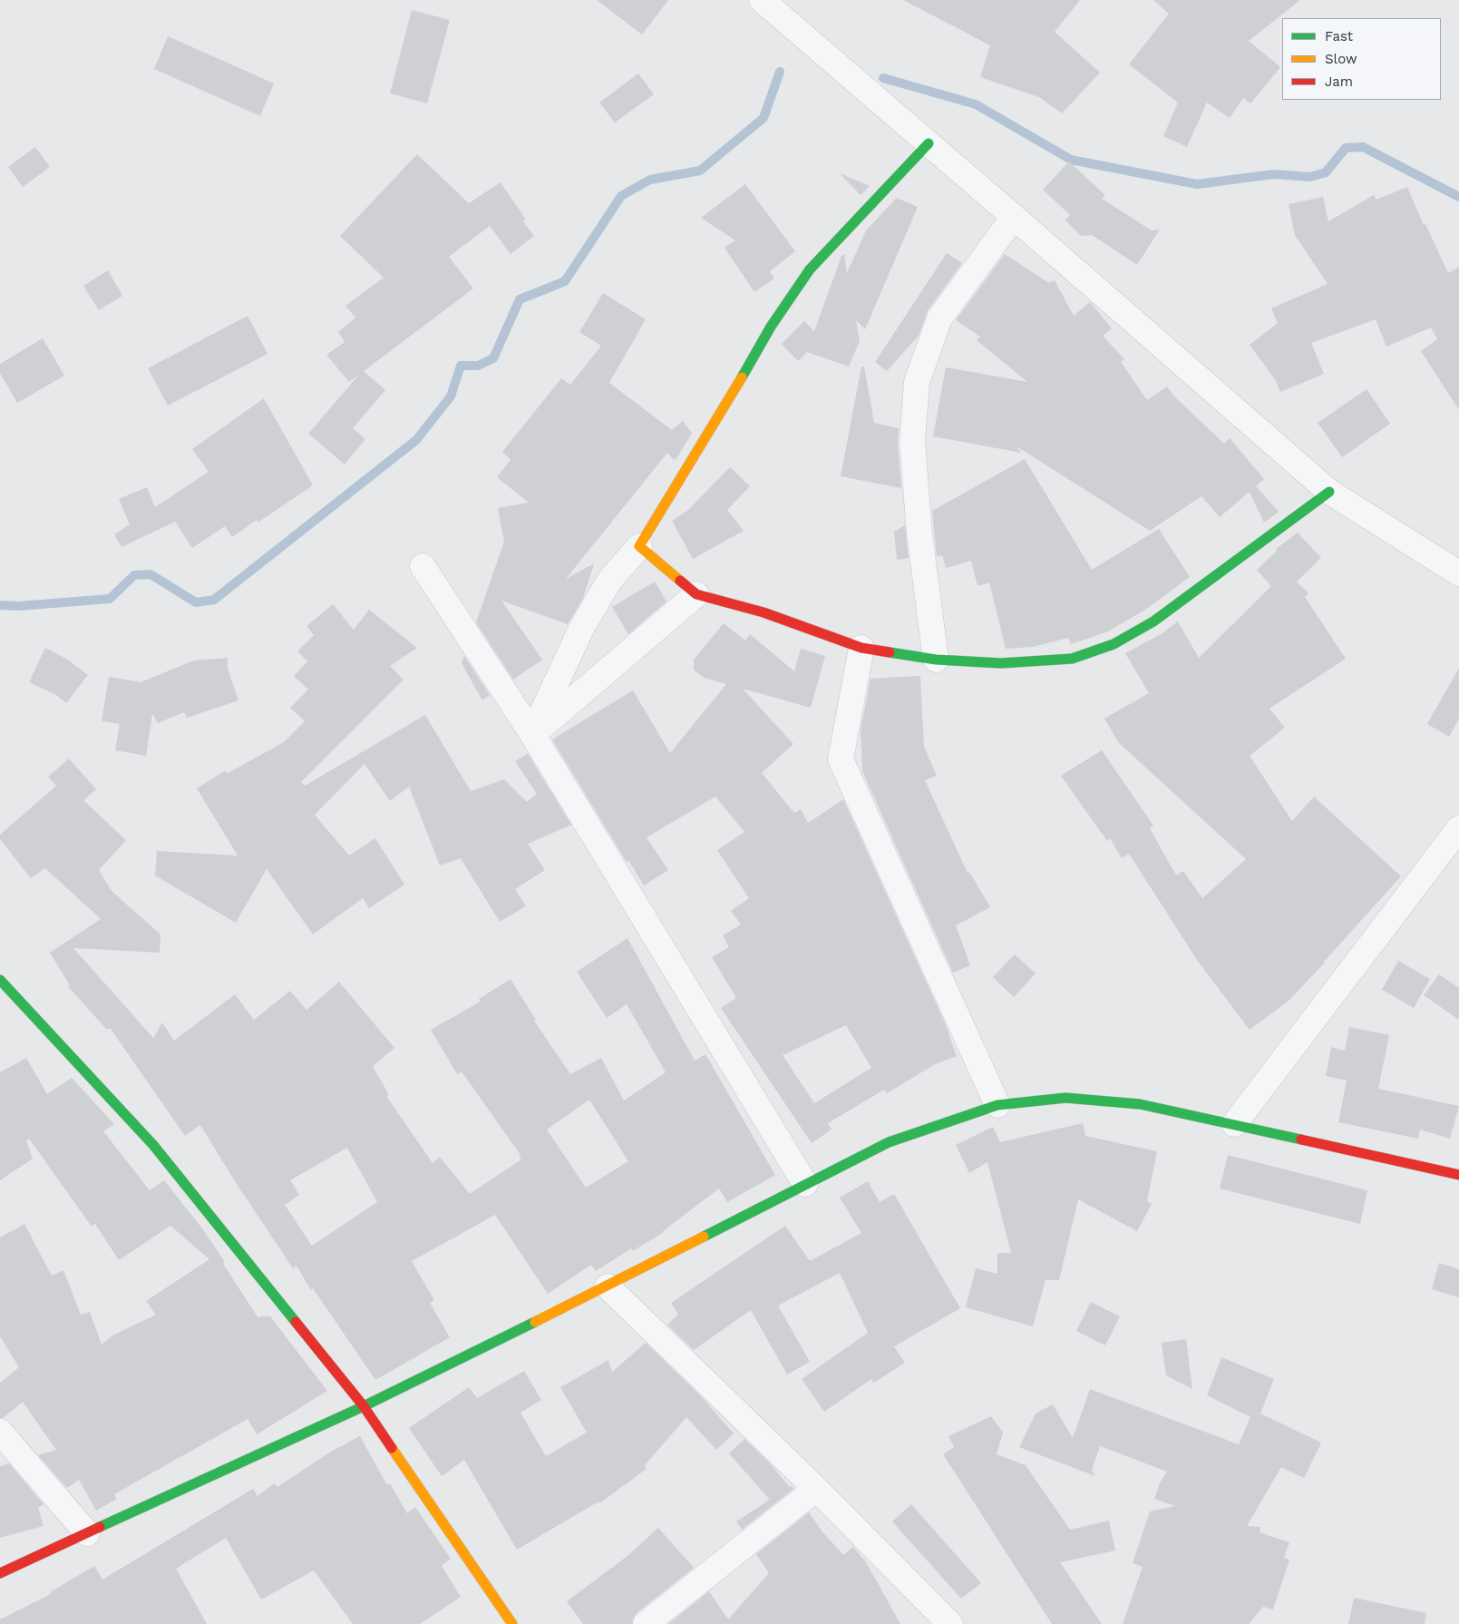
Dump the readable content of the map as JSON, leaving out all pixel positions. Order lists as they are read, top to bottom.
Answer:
{
  "legend": ["Fast", "Slow", "Jam"]
}
